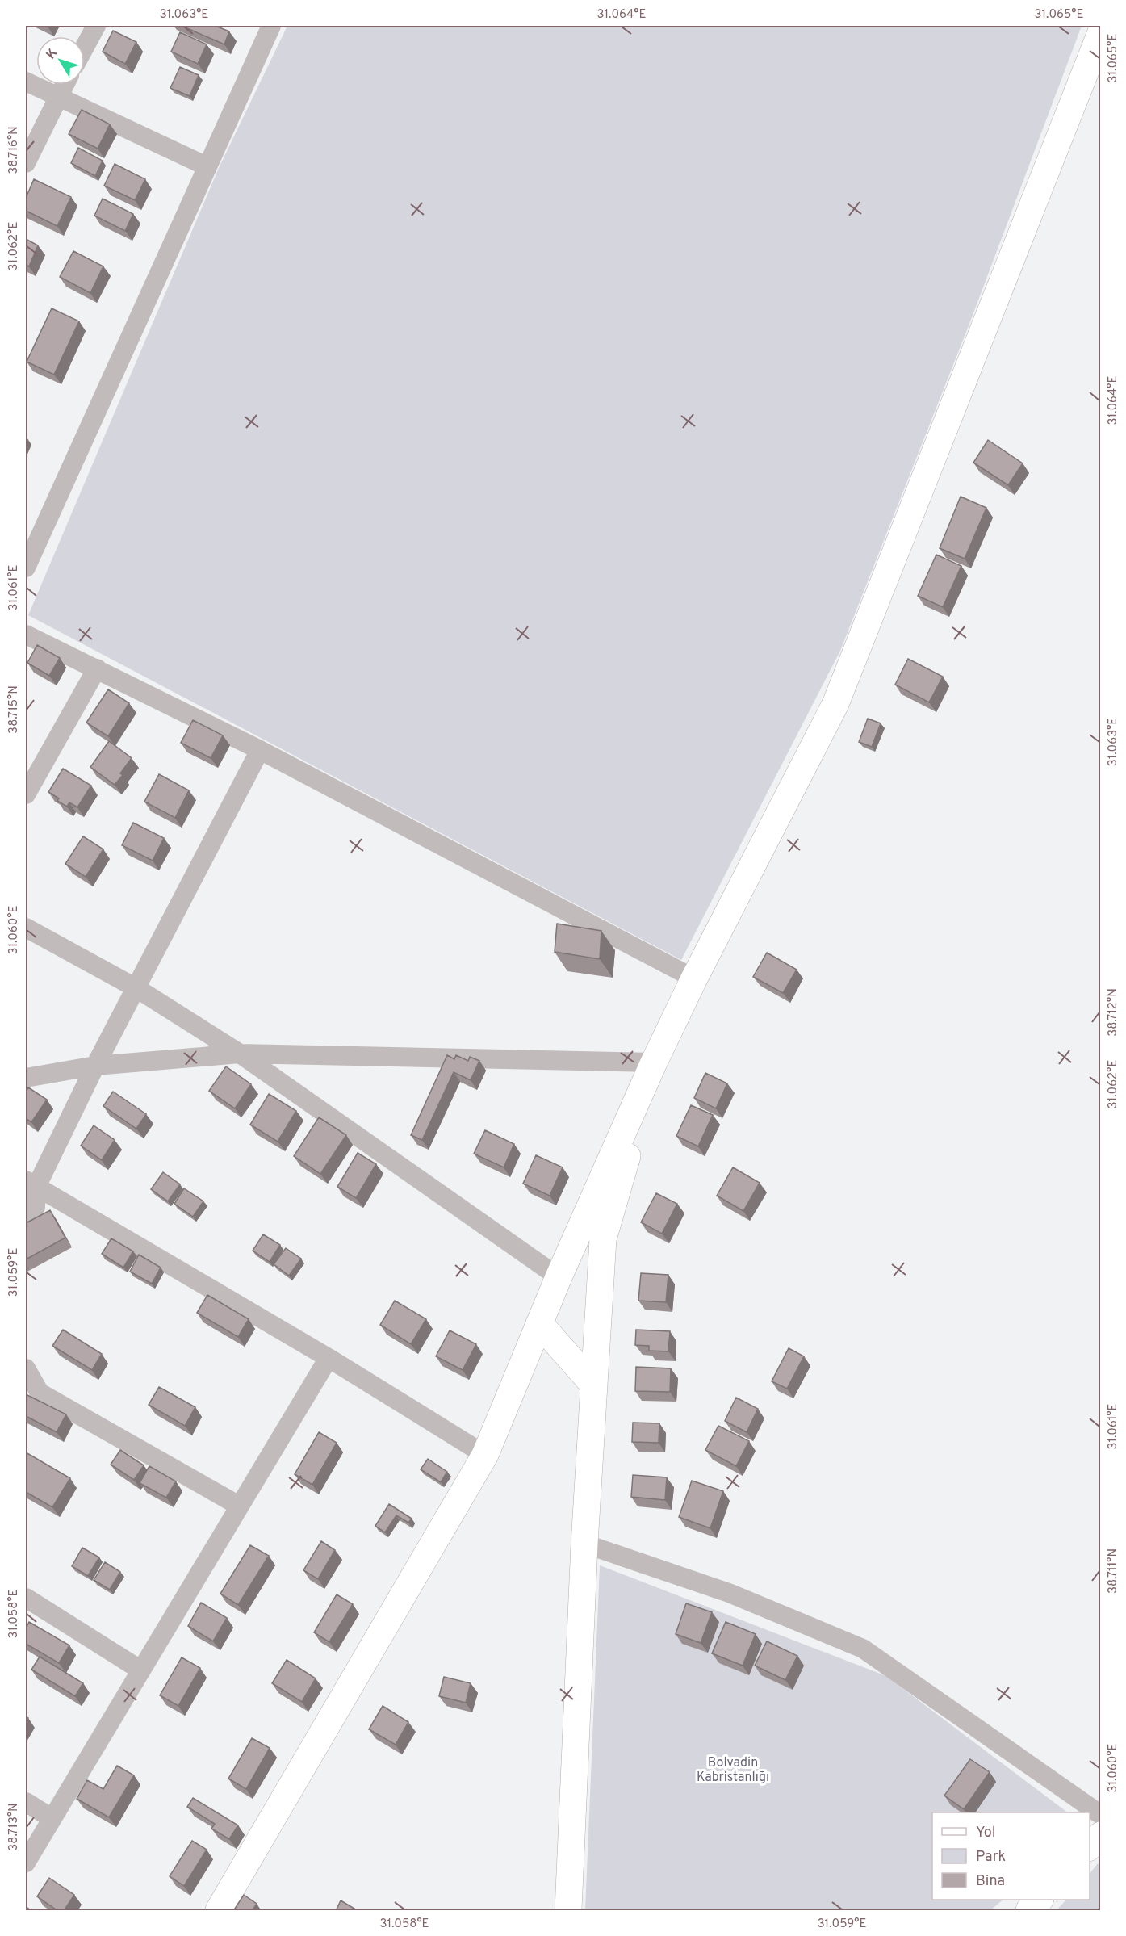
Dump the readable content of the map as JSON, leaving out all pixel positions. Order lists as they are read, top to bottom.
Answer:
{
  "parks": ["Bolvadin Kabristanlığı"],
  "legend": ["Yol", "Park", "Bina"],
  "north": "top left",
  "coordinates": [
    "31.063°E",
    "31.064°E",
    "31.065°E",
    "38.716°N",
    "31.062°E",
    "31.061°E",
    "38.715°N",
    "31.060°E",
    "38.712°N",
    "31.059°E",
    "38.711°N",
    "31.058°E",
    "38.713°N"
  ]
}
